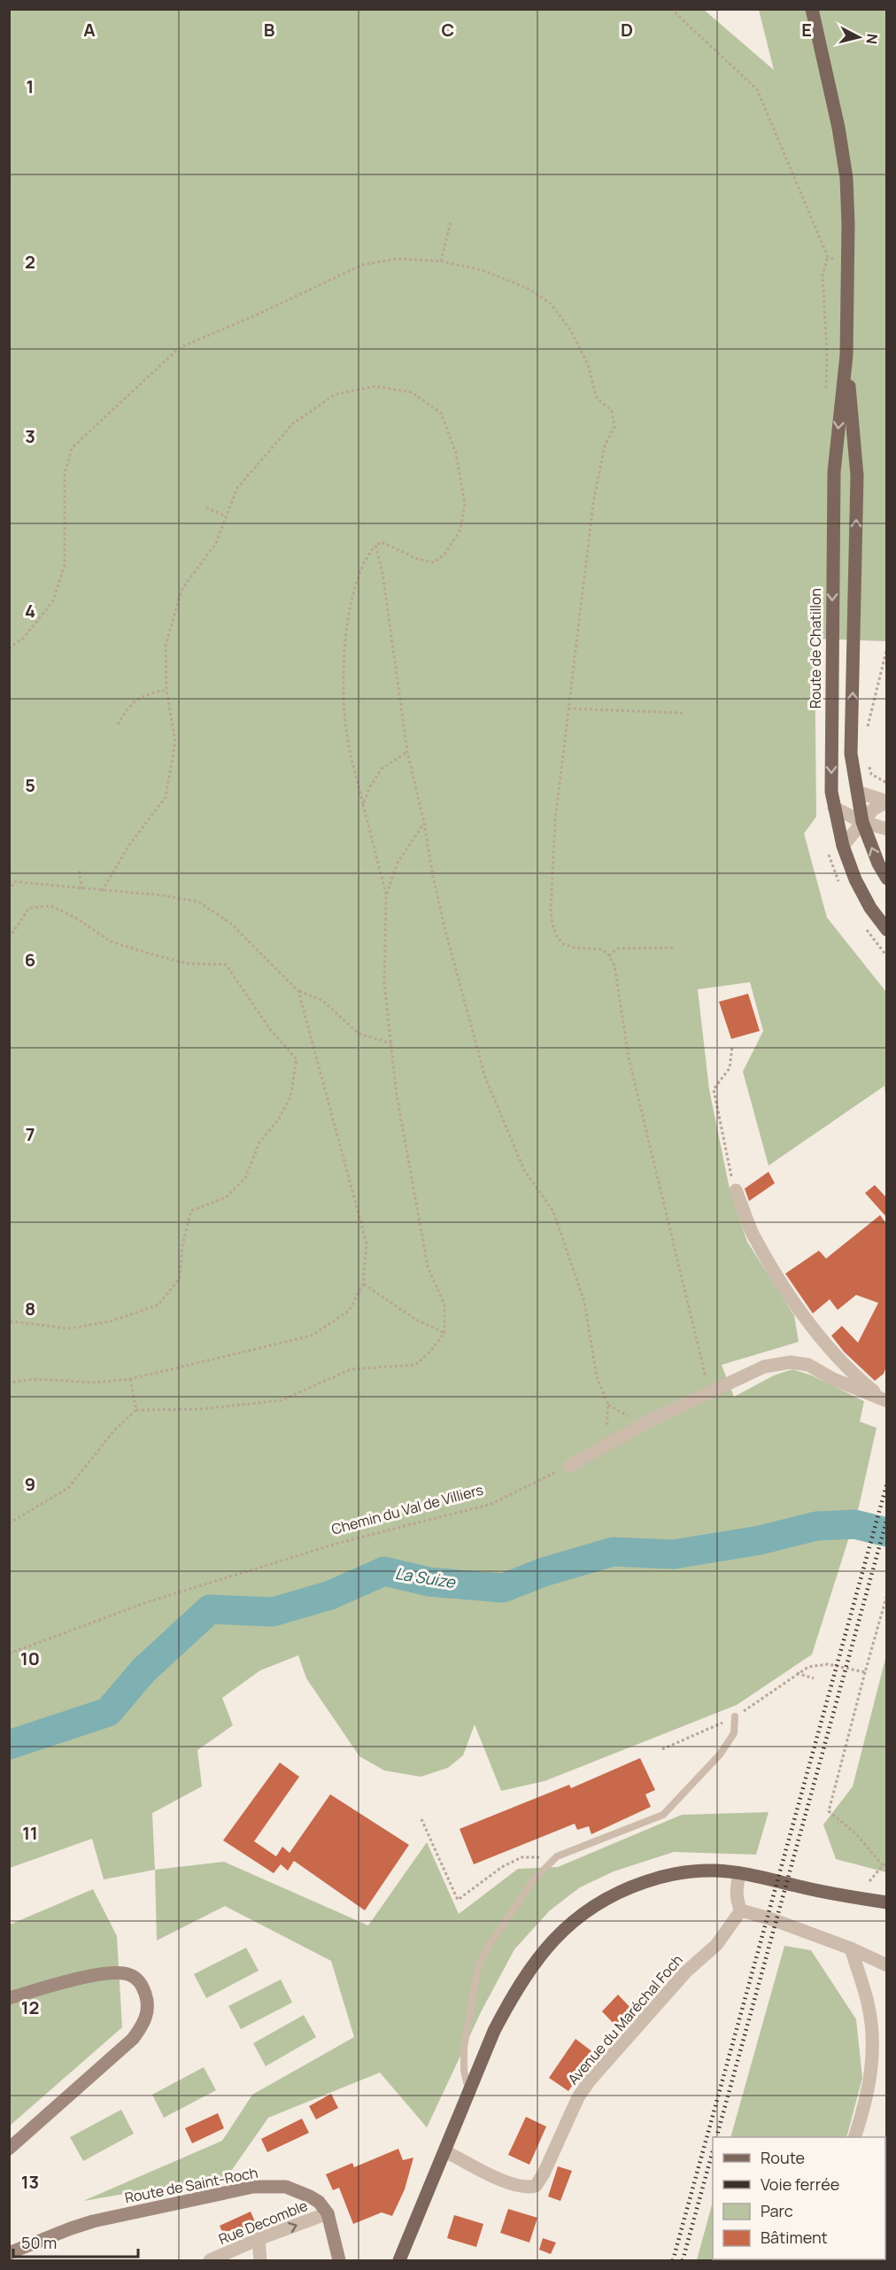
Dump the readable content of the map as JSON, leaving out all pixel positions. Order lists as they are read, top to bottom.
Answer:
{
  "streets": {
    "main road": ["Route de Chatillon", "Route de Saint-Roch"],
    "street": ["Avenue du Maréchal Foch", "Rue Decomble"],
    "path": ["Chemin du Val de Villiers"]
  },
  "crossings": [
    ["Route de Saint-Roch", "Rue Decomble"]
  ],
  "one_way": ["Rue Decomble"],
  "water": ["La Suize"],
  "legend": [
    "Route",
    "Voie ferrée",
    "Parc",
    "Bâtiment"
  ],
  "scale_bar": "50 m",
  "north": "right",
  "grid": {
    "columns": [
      "A",
      "B",
      "C",
      "D",
      "E"
    ],
    "rows": [
      "1",
      "2",
      "3",
      "4",
      "5",
      "6",
      "7",
      "8",
      "9",
      "10",
      "11",
      "12",
      "13"
    ]
  }
}
